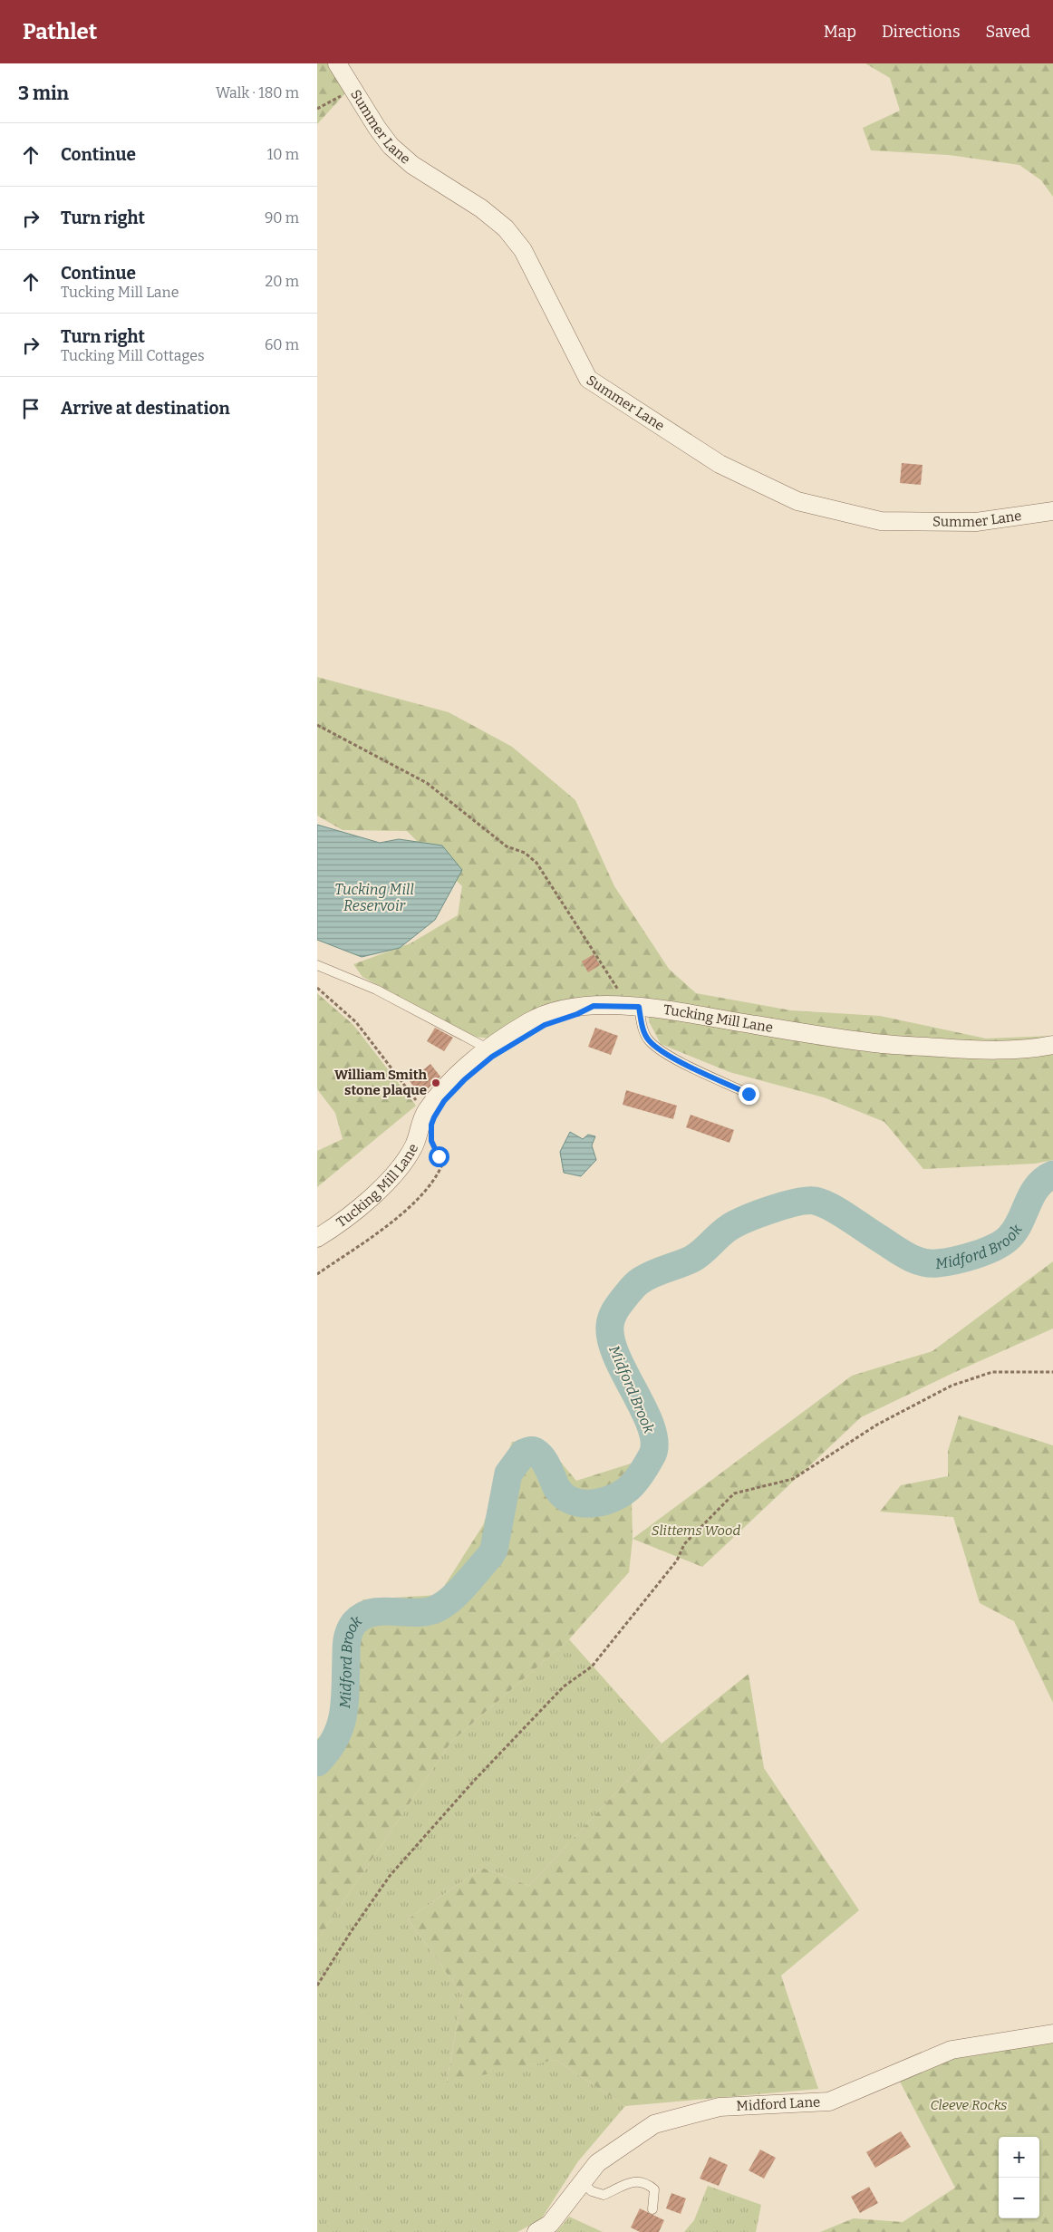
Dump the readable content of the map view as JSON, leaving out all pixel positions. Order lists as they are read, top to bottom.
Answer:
{
  "streets": {
    "street": ["Summer Lane", "Tucking Mill Lane", "Midford Lane"]
  },
  "water": ["Tucking Mill Reservoir", "Midford Brook"],
  "parks": ["Slittems Wood", "Cleeve Rocks"],
  "places": ["William Smith stone plaque"],
  "page": {
    "header": "Pathlet",
    "nav": ["Map", "Directions", "Saved"],
    "heading": ["3 min", "Walk · 180 m"],
    "list": [
      ["Continue", "10 m"],
      ["Turn right", "90 m"],
      ["Continue", "Tucking Mill Lane", "20 m"],
      ["Turn right", "Tucking Mill Cottages", "60 m"],
      "Arrive at destination"
    ],
    "map_buttons": ["+", "−"]
  }
}
